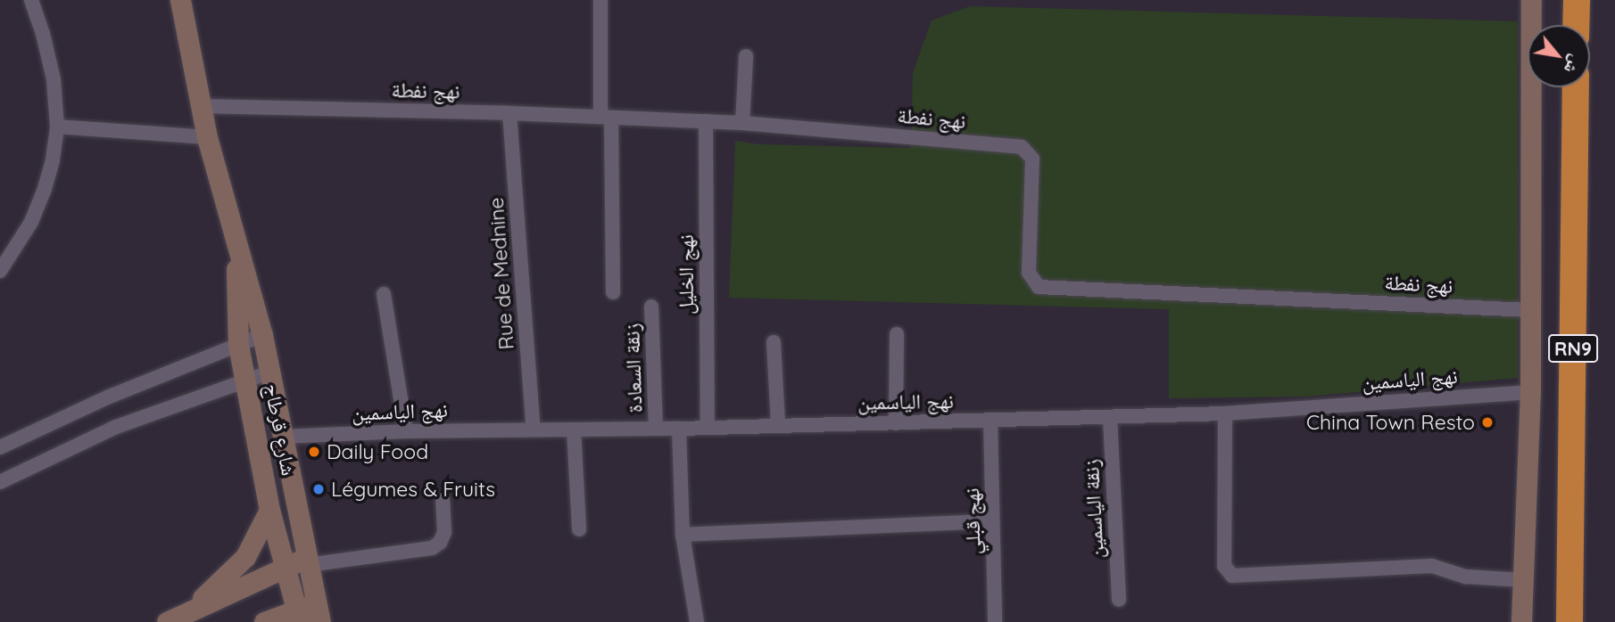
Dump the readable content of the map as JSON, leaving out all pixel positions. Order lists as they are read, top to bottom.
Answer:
{
  "streets": {
    "highway": ["RN9"],
    "street": [
      "نهج نفطة",
      "Rue de Mednine",
      "نهج الخليل",
      "زنقة السعادة",
      "نهج الياسمين",
      "شارع قرطاج",
      "زنقة الياسمين",
      "نهج قبلي"
    ]
  },
  "crossings": [
    ["نهج نفطة", "Rue de Mednine"],
    ["نهج نفطة", "نهج الخليل"],
    ["نهج نفطة", "شارع قرطاج"],
    ["Rue de Mednine", "نهج الياسمين"],
    ["نهج الخليل", "نهج الياسمين"],
    ["زنقة السعادة", "نهج الياسمين"],
    ["نهج الياسمين", "شارع قرطاج"],
    ["نهج الياسمين", "زنقة الياسمين"],
    ["نهج الياسمين", "نهج قبلي"]
  ],
  "places": ["China Town Resto", "Daily Food", "Légumes & Fruits"],
  "north": "bottom right"
}
